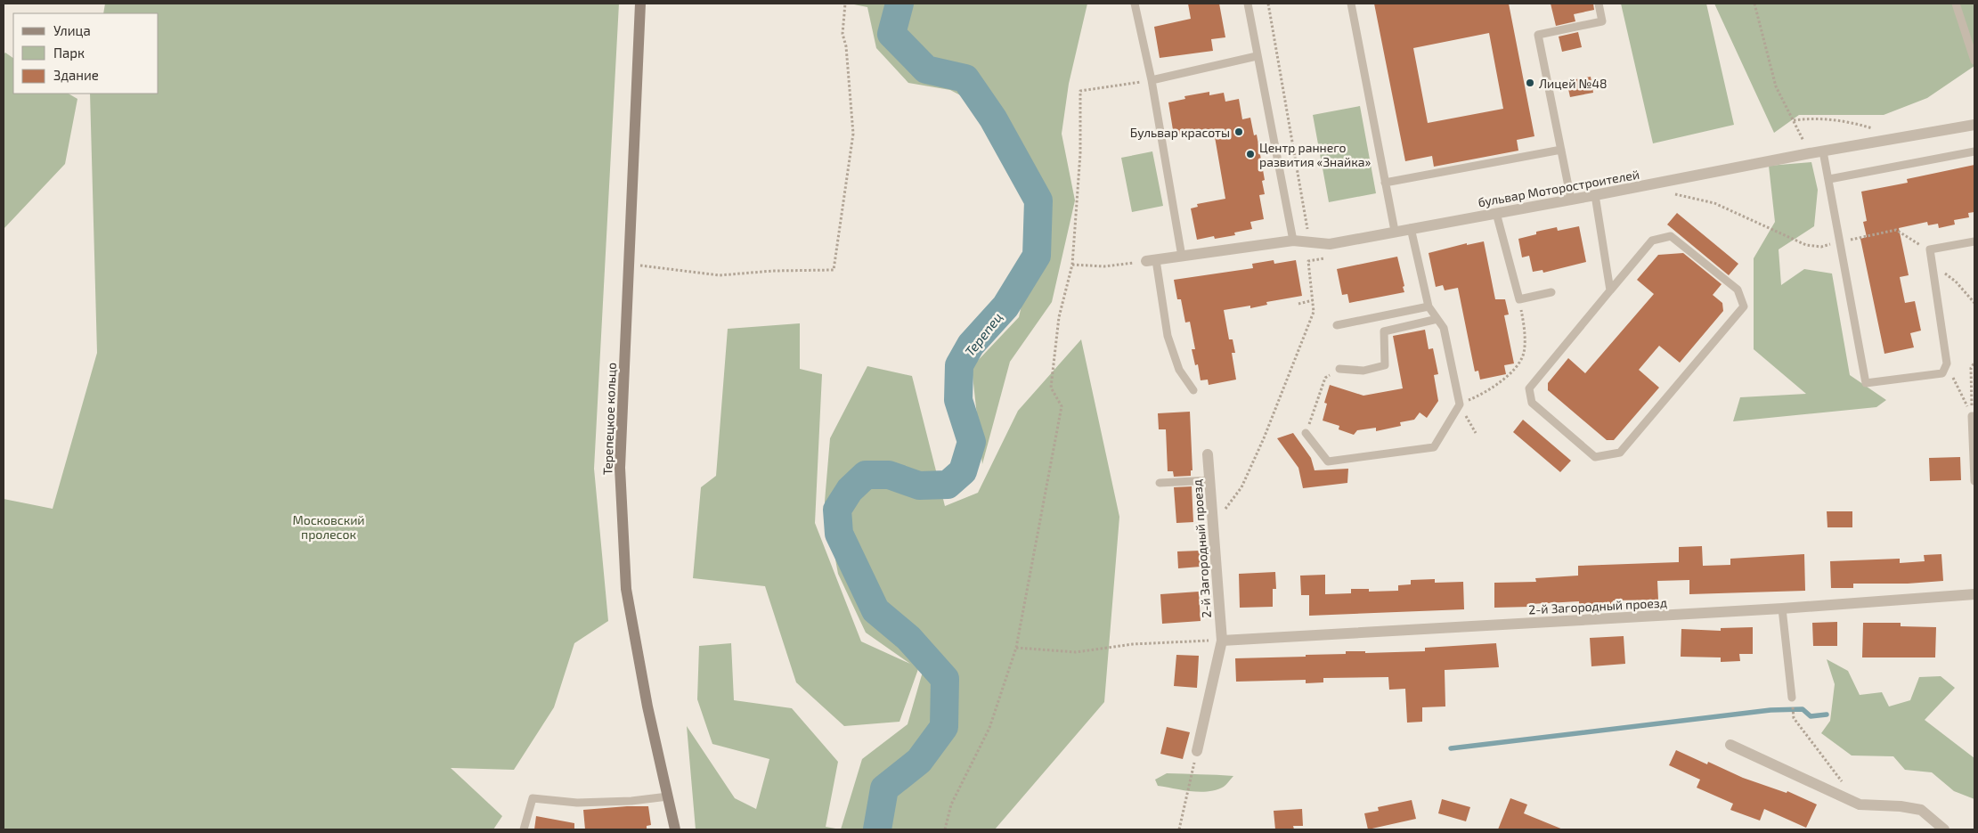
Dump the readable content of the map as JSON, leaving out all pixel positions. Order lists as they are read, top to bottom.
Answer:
{
  "streets": {
    "street": ["бульвар Моторостроителей", "Терепецкое кольцо", "2-й Загородный проезд"]
  },
  "water": ["Терепец"],
  "parks": ["Московский пролесок"],
  "places": ["Лицей №48", "Бульвар красоты", "Центр раннего развития «Знайка»"],
  "legend": ["Улица", "Парк", "Здание"]
}
